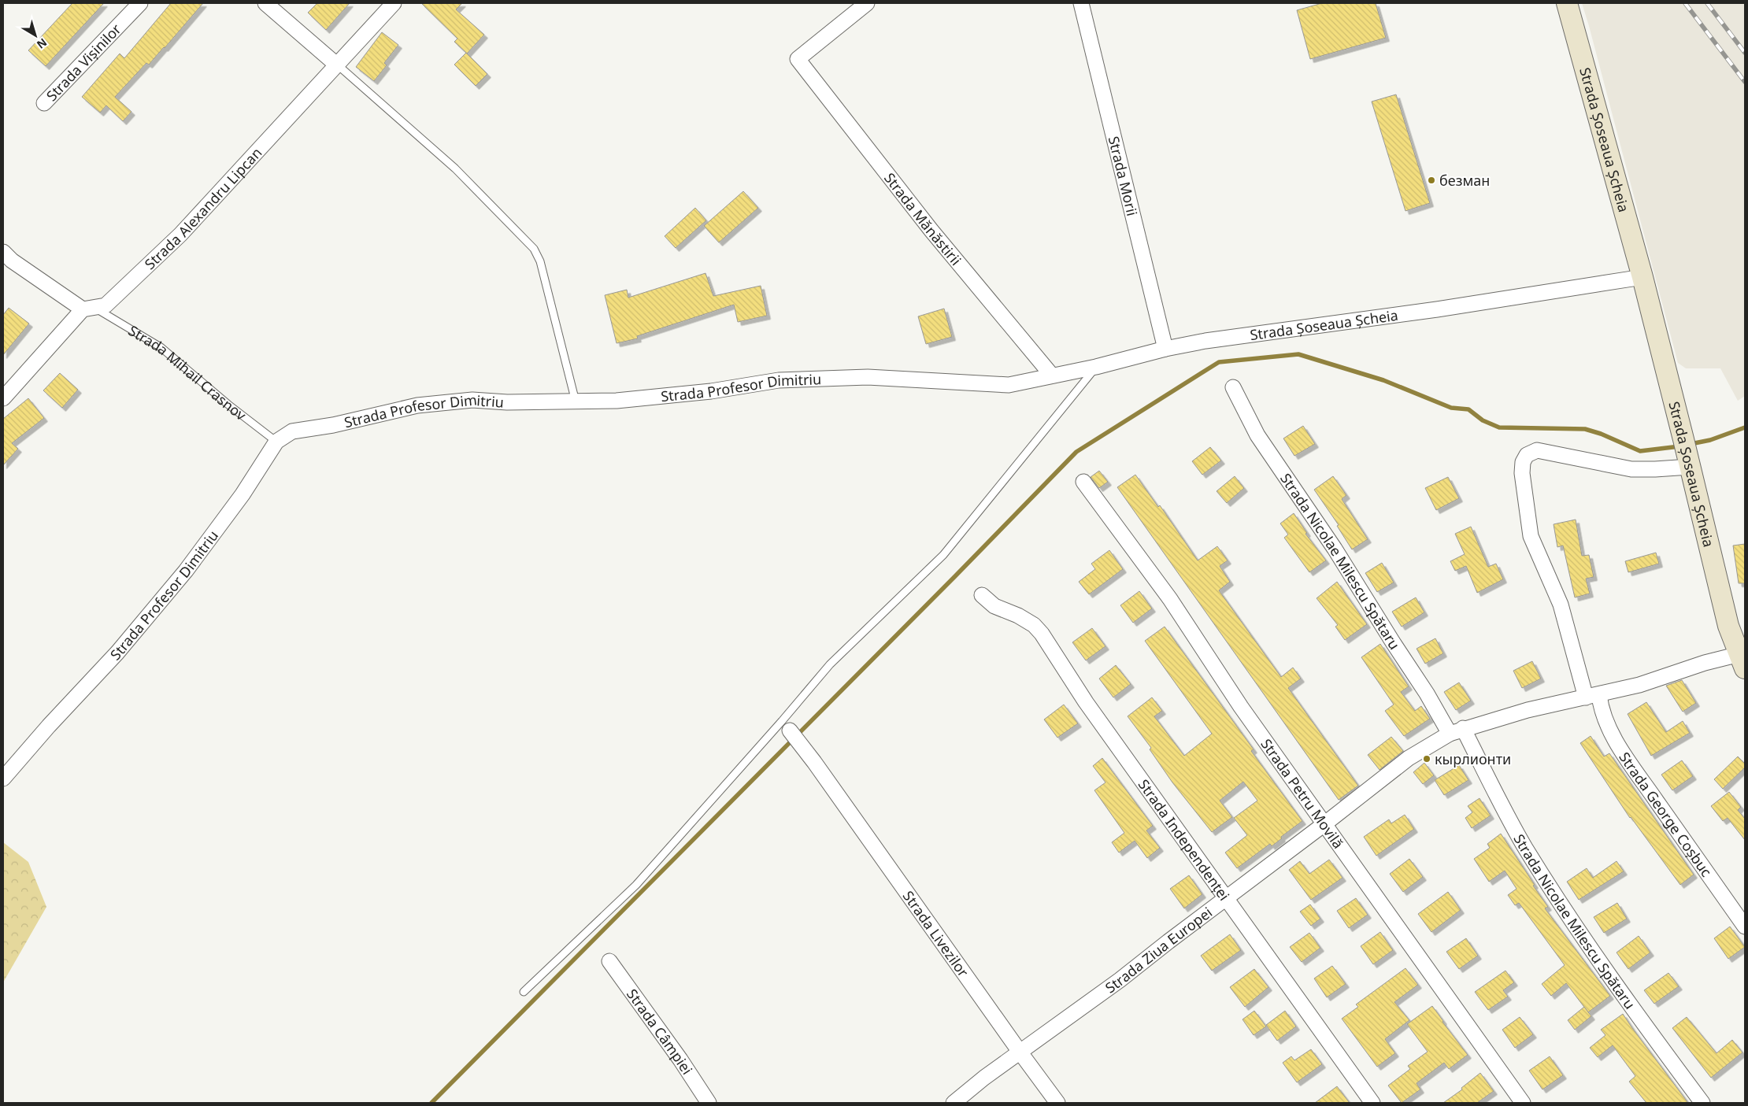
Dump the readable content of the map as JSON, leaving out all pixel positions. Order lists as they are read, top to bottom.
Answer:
{
  "streets": {
    "main road": ["Strada Șoseaua Șcheia"],
    "street": [
      "Strada Vișinilor",
      "Strada Morii",
      "Strada Alexandru Lipcan",
      "Strada Mănăstirii",
      "Strada Mihail Crasnov",
      "Strada Profesor Dimitriu",
      "Strada Nicolae Milescu Spătaru",
      "Strada Petru Movilă",
      "Strada George Coșbuc",
      "Strada Independenței",
      "Strada Livezilor",
      "Strada Ziua Europei",
      "Strada Câmpiei"
    ]
  },
  "crossings": [
    ["Strada Șoseaua Șcheia", "Strada Morii"],
    ["Strada Șoseaua Șcheia", "Strada Mănăstirii"],
    ["Strada Șoseaua Șcheia", "Strada Profesor Dimitriu"],
    ["Strada Șoseaua Șcheia", "Strada George Coșbuc"],
    ["Strada Șoseaua Șcheia", "Strada Ziua Europei"],
    ["Strada Alexandru Lipcan", "Strada Mihail Crasnov"],
    ["Strada Mihail Crasnov", "Strada Profesor Dimitriu"],
    ["Strada Nicolae Milescu Spătaru", "Strada Ziua Europei"],
    ["Strada Petru Movilă", "Strada Ziua Europei"],
    ["Strada George Coșbuc", "Strada Ziua Europei"],
    ["Strada Independenței", "Strada Ziua Europei"],
    ["Strada Livezilor", "Strada Ziua Europei"]
  ],
  "places": ["безман", "кырлионти"],
  "north": "bottom right"
}
